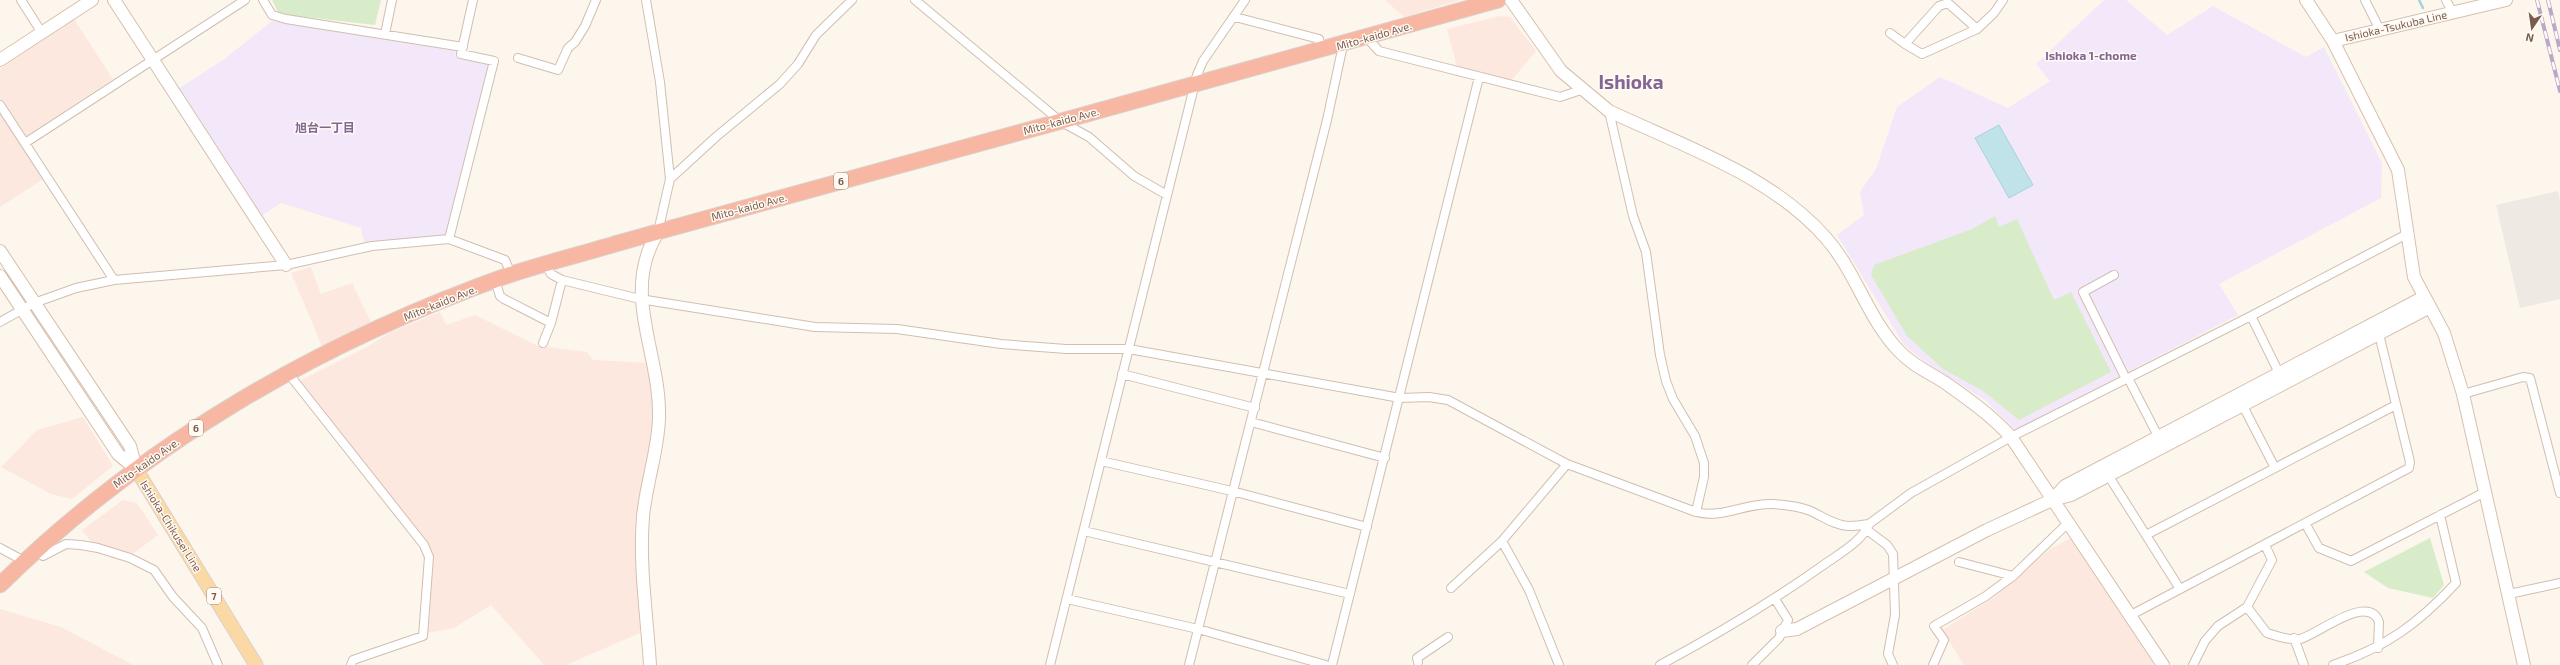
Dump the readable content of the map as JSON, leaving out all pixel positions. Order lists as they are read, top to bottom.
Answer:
{
  "streets": {
    "highway": ["Mito-kaido Ave.", "6"],
    "main road": ["Ishioka-Chikusei Line", "7"],
    "street": ["Ishioka-Tsukuba Line"]
  },
  "crossings": [
    ["Mito-kaido Ave.", "6"],
    ["Mito-kaido Ave.", "Ishioka-Chikusei Line"],
    ["6", "Ishioka-Chikusei Line"]
  ],
  "districts": ["Ishioka 1-chome", "Ishioka", "旭台一丁目"],
  "north": "bottom"
}
